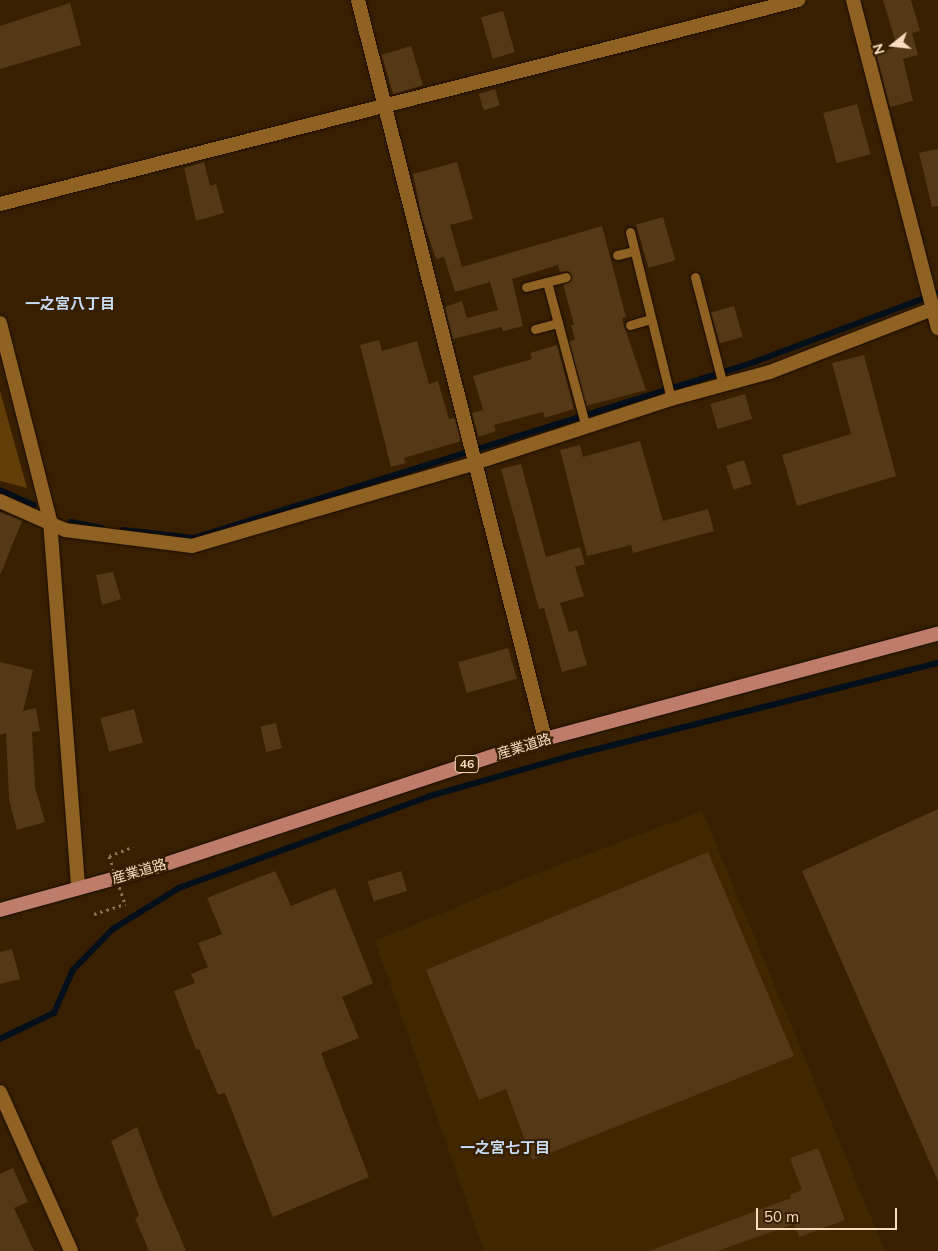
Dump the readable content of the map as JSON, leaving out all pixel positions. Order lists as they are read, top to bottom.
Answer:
{
  "streets": {
    "main road": ["産業道路", "46"]
  },
  "districts": ["一之宮八丁目", "一之宮七丁目"],
  "scale_bar": "50 m",
  "north": "left"
}
